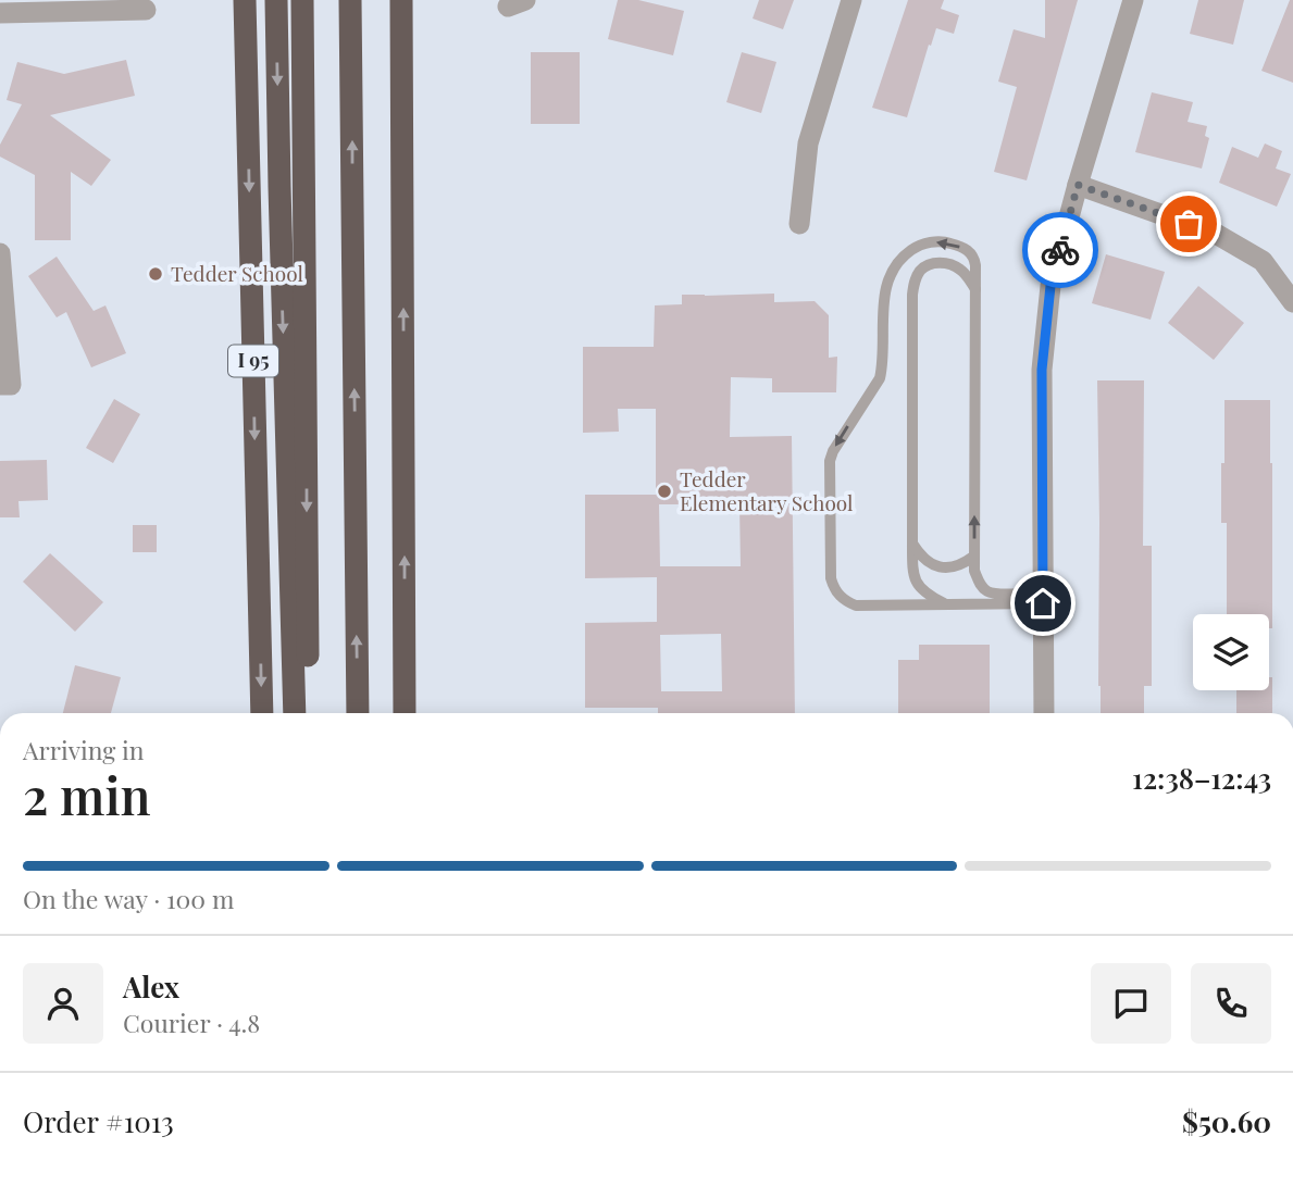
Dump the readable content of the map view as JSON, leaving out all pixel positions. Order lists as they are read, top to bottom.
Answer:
{
  "streets": {
    "highway": ["I 95"]
  },
  "places": ["Tedder School", "Tedder Elementary School"],
  "page": {
    "heading": ["2 min", "Arriving in", "12:38–12:43"],
    "panel": [
      "Alex",
      "Courier · 4.8",
      "Order #1013",
      "$50.60"
    ],
    "bar": "On the way · 100 m"
  }
}
